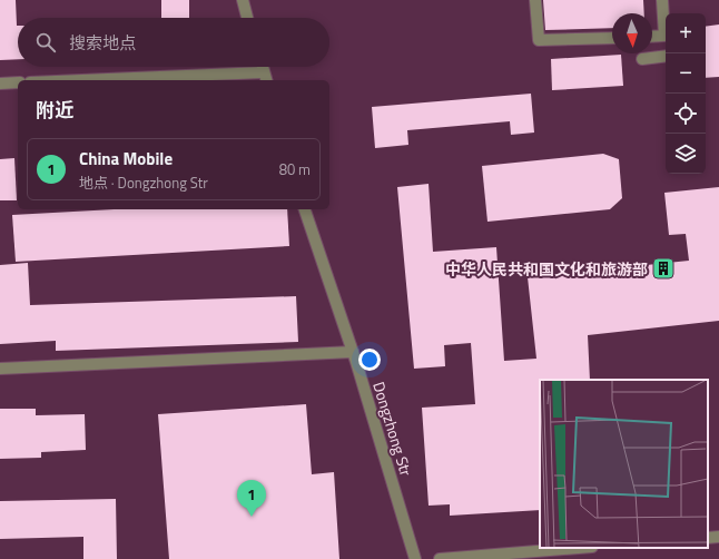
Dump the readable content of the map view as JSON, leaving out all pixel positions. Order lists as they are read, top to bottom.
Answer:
{
  "streets": {
    "street": ["Dongzhong Str"]
  },
  "places": {
    "building": ["中华人民共和国文化和旅游部"]
  },
  "north": "bottom",
  "page": {
    "map_buttons": ["+", "−"],
    "search": "搜索地点",
    "heading": "附近",
    "list": [
      {
        "mark": "1",
        "name": "China Mobile",
        "note": "地点 · Dongzhong Str",
        "value": "80 m"
      }
    ],
    "pins": "1"
  }
}
